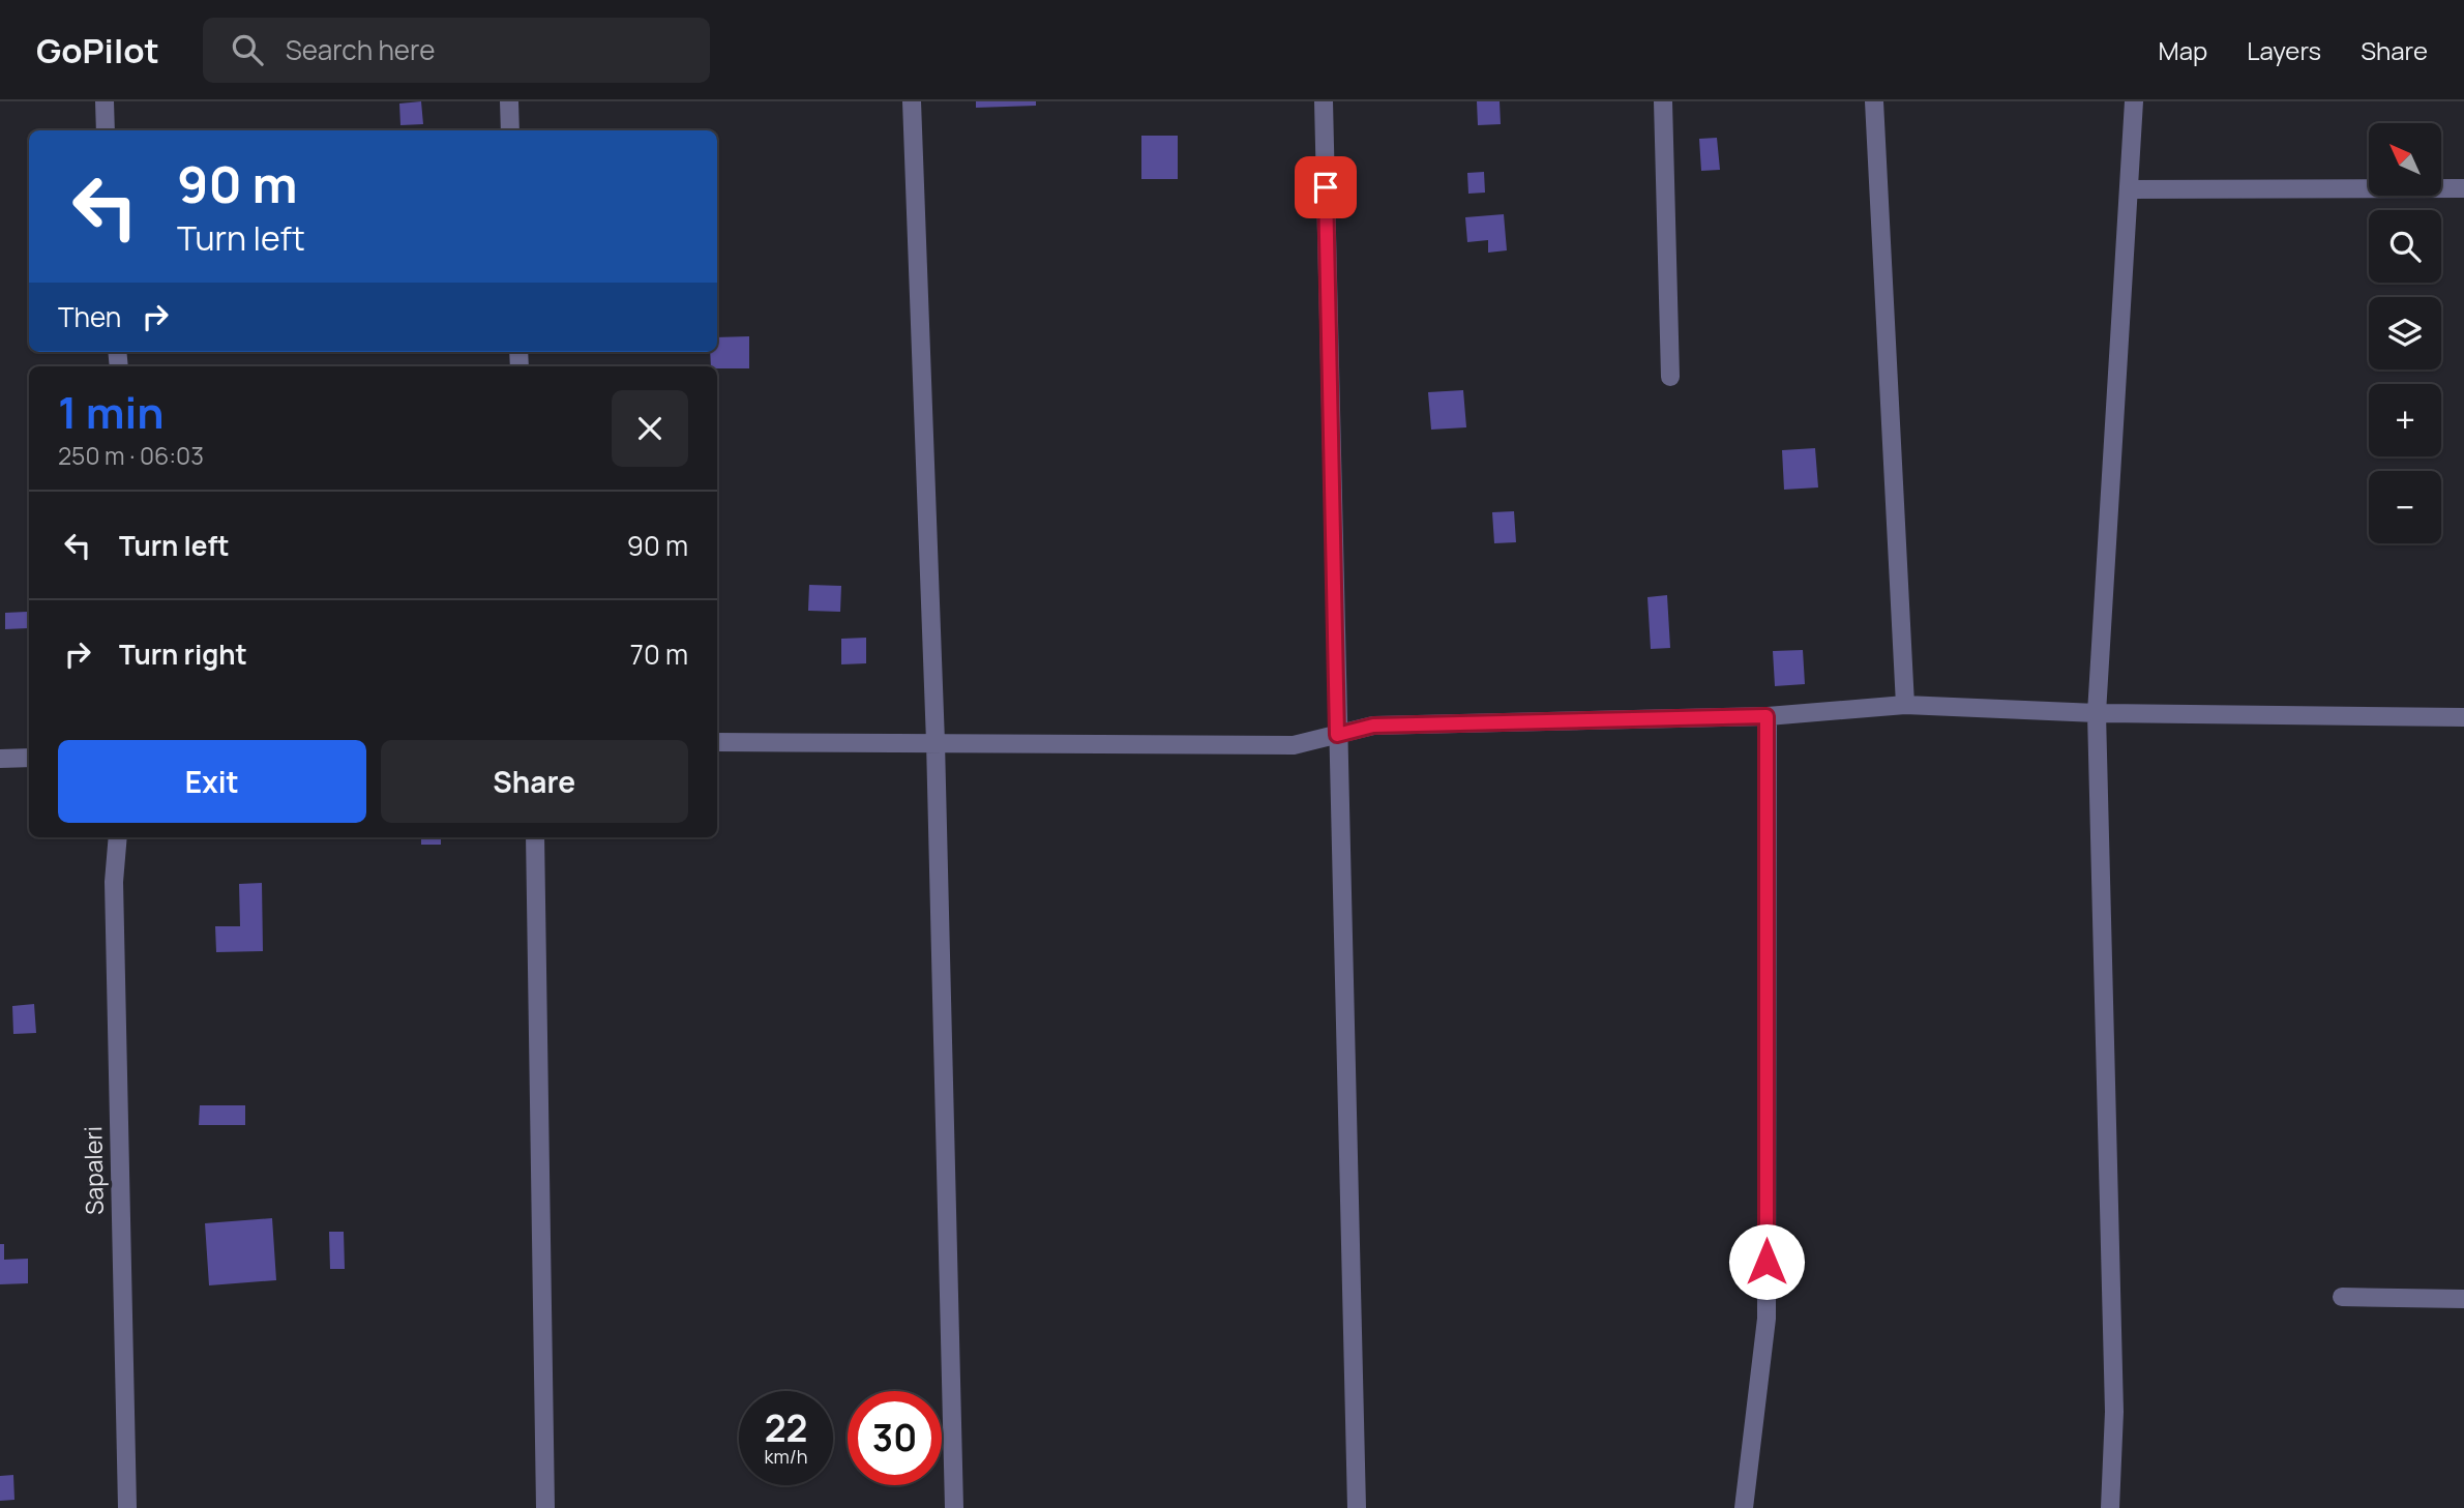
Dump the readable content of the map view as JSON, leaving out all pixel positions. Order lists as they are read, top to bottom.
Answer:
{
  "streets": {
    "street": ["Sapaleri"]
  },
  "north": "top left",
  "page": {
    "header": "GoPilot",
    "search": "Search here",
    "nav": ["Map", "Layers", "Share"],
    "map_buttons": ["+", "−"],
    "turn": ["90 m", "Turn left"],
    "then": "Then",
    "heading": ["1 min", "250 m · 06:03"],
    "list": [
      {
        "name": "Turn left",
        "value": "90 m"
      },
      {
        "name": "Turn right",
        "value": "70 m"
      }
    ],
    "buttons": ["Exit", "Share"],
    "speed": "22 km/h",
    "limit": "30"
  }
}
